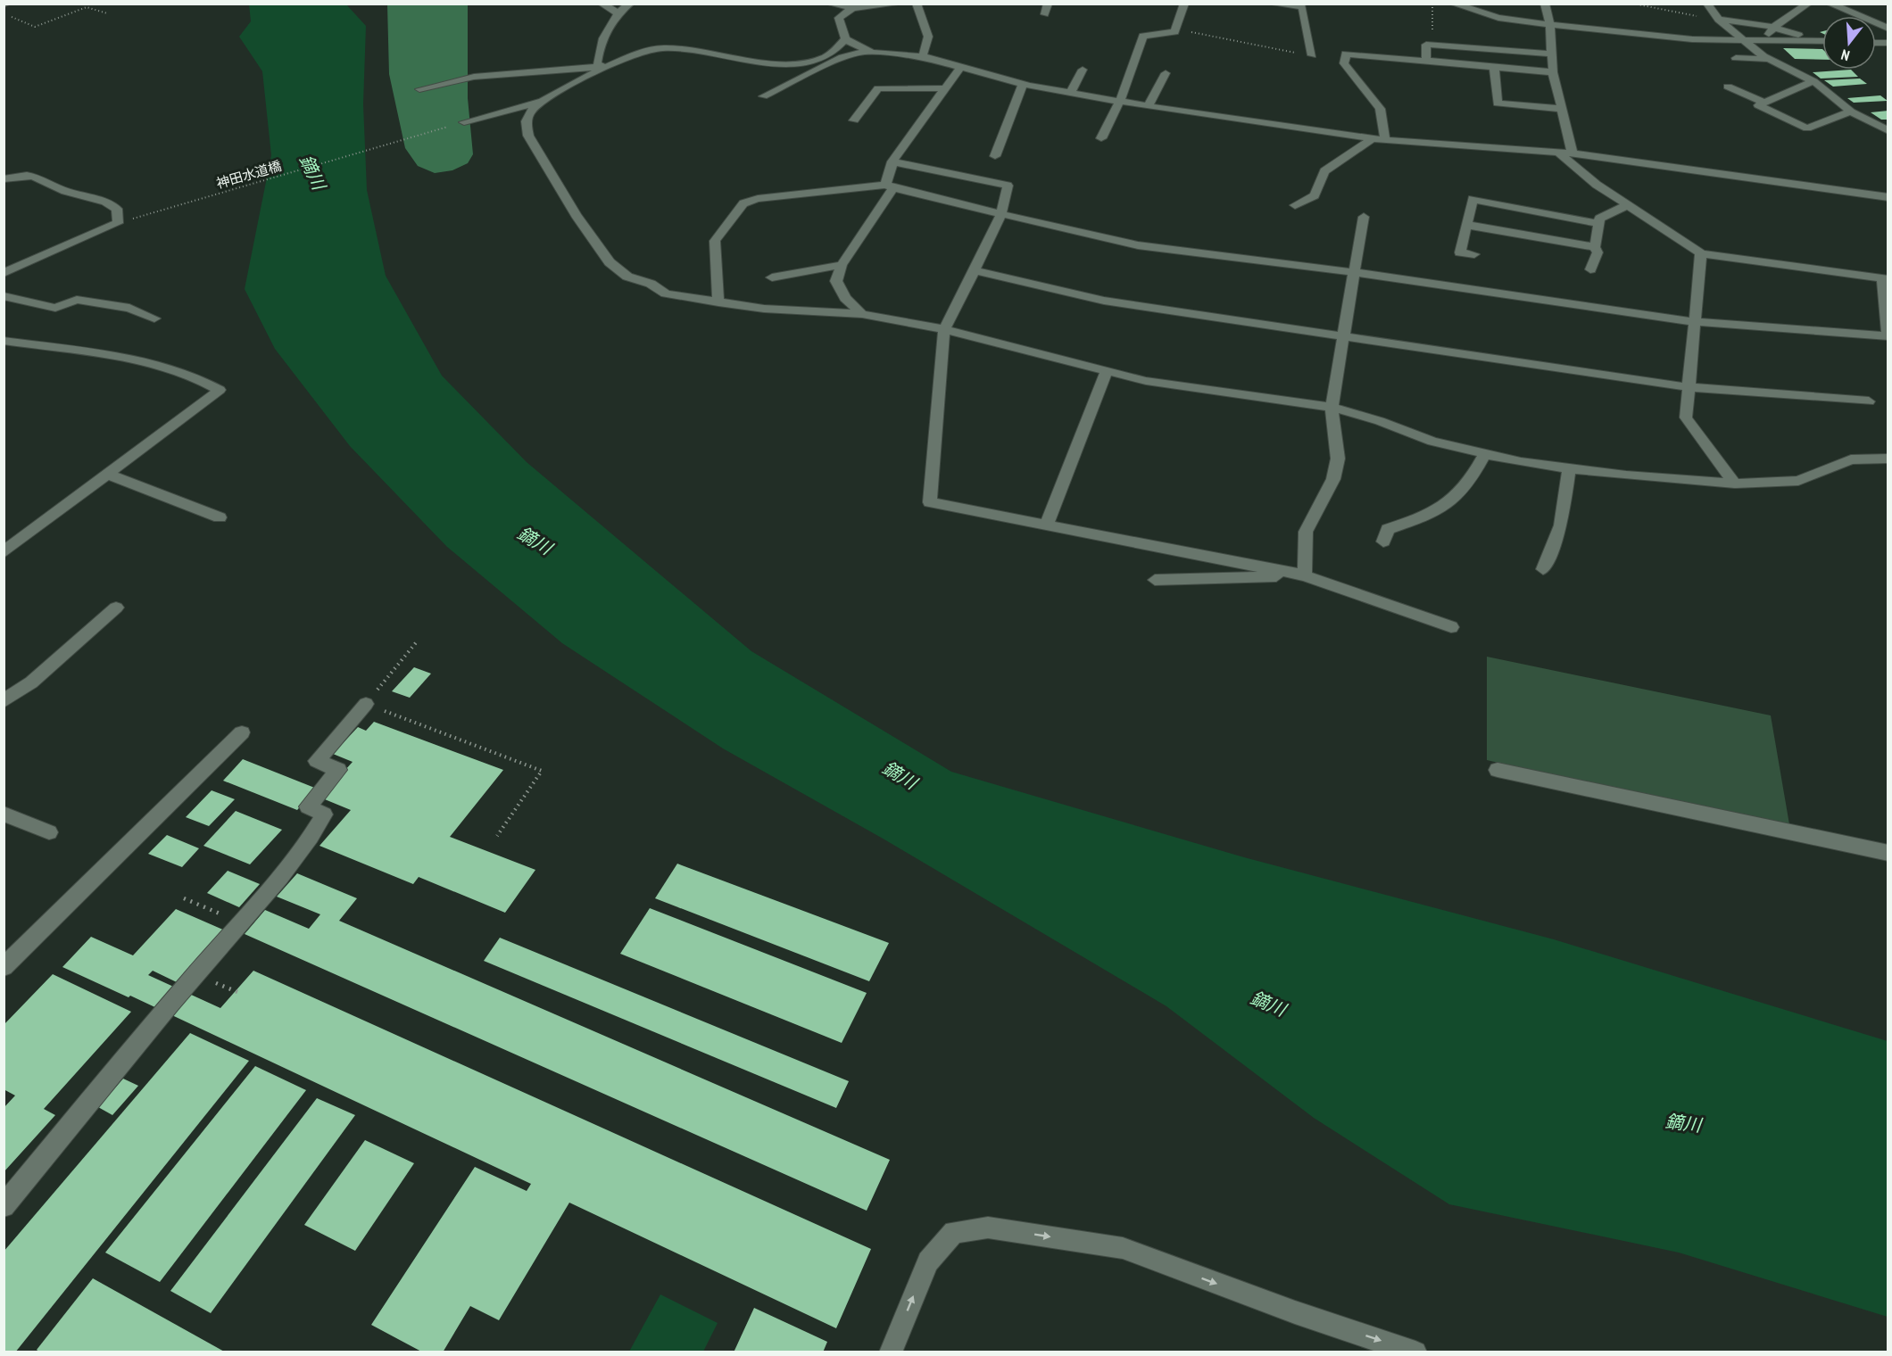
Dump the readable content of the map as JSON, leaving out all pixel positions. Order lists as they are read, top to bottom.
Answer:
{
  "streets": {
    "path": ["神田水道橋"]
  },
  "water": ["鏑川"],
  "north": "bottom"
}
